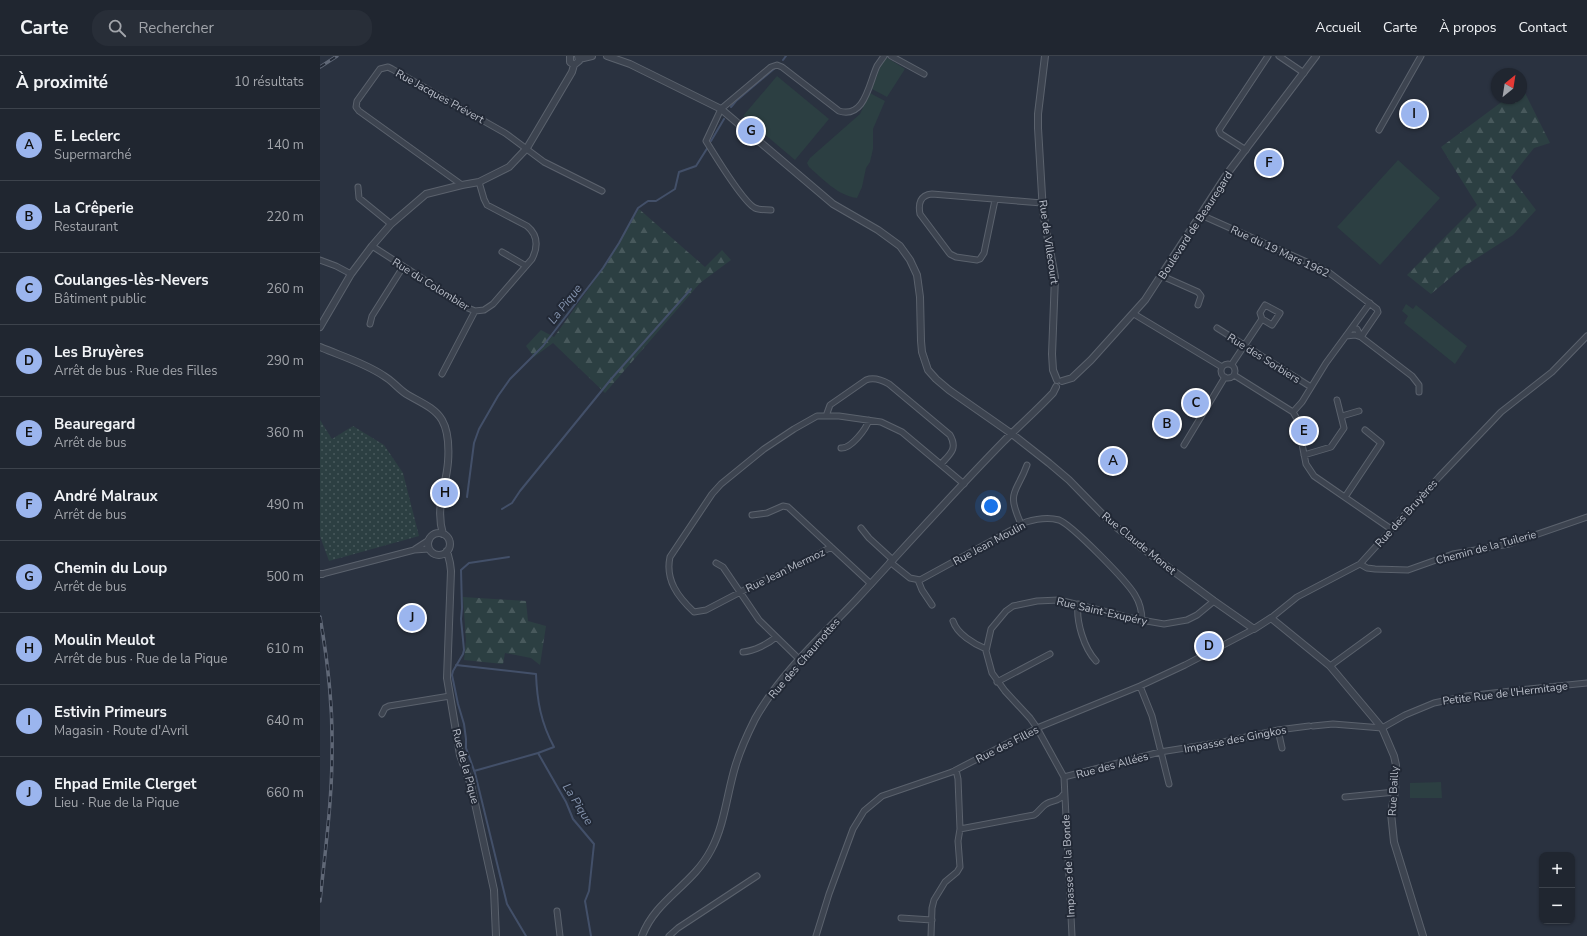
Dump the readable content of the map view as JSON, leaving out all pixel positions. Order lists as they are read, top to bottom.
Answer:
{
  "streets": {
    "street": [
      "Rue Jacques Prévert",
      "Boulevard de Beauregard",
      "Rue de Villecourt",
      "Rue du 19 Mars 1962",
      "Rue du Colombier",
      "Rue des Sorbiers",
      "Rue des Bruyères",
      "Rue Jean Moulin",
      "Rue Claude Monet",
      "Chemin de la Tuilerie",
      "Rue Jean Mermoz",
      "Rue Saint-Exupéry",
      "Rue des Chaumottes",
      "Petite Rue de l'Hermitage",
      "Impasse des Gingkos",
      "Rue des Filles",
      "Rue des Allées",
      "Rue de la Pique",
      "Rue Bailly",
      "Impasse de la Bonde"
    ]
  },
  "crossings": [
    ["Boulevard de Beauregard", "Rue de Villecourt"],
    ["Boulevard de Beauregard", "Rue du 19 Mars 1962"],
    ["Rue des Bruyères", "Chemin de la Tuilerie"],
    ["Rue des Bruyères", "Rue des Filles"],
    ["Rue des Bruyères", "Rue Bailly"],
    ["Rue Jean Moulin", "Rue Saint-Exupéry"],
    ["Rue Claude Monet", "Rue Saint-Exupéry"],
    ["Rue Claude Monet", "Rue des Chaumottes"],
    ["Rue Claude Monet", "Rue des Filles"],
    ["Rue Saint-Exupéry", "Rue des Filles"],
    ["Rue Saint-Exupéry", "Rue des Allées"],
    ["Rue Saint-Exupéry", "Impasse de la Bonde"],
    ["Petite Rue de l'Hermitage", "Impasse des Gingkos"],
    ["Petite Rue de l'Hermitage", "Rue Bailly"],
    ["Impasse des Gingkos", "Rue des Allées"],
    ["Impasse des Gingkos", "Rue Bailly"],
    ["Rue des Filles", "Rue Bailly"],
    ["Rue des Allées", "Impasse de la Bonde"]
  ],
  "water": ["La Pique"],
  "north": "top right",
  "page": {
    "header": "Carte",
    "search": "Rechercher",
    "nav": [
      "Accueil",
      "Carte",
      "À propos",
      "Contact"
    ],
    "heading": ["À proximité", "10 résultats"],
    "pins": [
      "I",
      "G",
      "F",
      "C",
      "B",
      "E",
      "A",
      "H",
      "J",
      "D"
    ],
    "list": [
      {
        "mark": "A",
        "name": "E. Leclerc",
        "note": "Supermarché",
        "value": "140 m"
      },
      {
        "mark": "B",
        "name": "La Crêperie",
        "note": "Restaurant",
        "value": "220 m"
      },
      {
        "mark": "C",
        "name": "Coulanges-lès-Nevers",
        "note": "Bâtiment public",
        "value": "260 m"
      },
      {
        "mark": "D",
        "name": "Les Bruyères",
        "note": "Arrêt de bus · Rue des Filles",
        "value": "290 m"
      },
      {
        "mark": "E",
        "name": "Beauregard",
        "note": "Arrêt de bus",
        "value": "360 m"
      },
      {
        "mark": "F",
        "name": "André Malraux",
        "note": "Arrêt de bus",
        "value": "490 m"
      },
      {
        "mark": "G",
        "name": "Chemin du Loup",
        "note": "Arrêt de bus",
        "value": "500 m"
      },
      {
        "mark": "H",
        "name": "Moulin Meulot",
        "note": "Arrêt de bus · Rue de la Pique",
        "value": "610 m"
      },
      {
        "mark": "I",
        "name": "Estivin Primeurs",
        "note": "Magasin · Route d'Avril",
        "value": "640 m"
      },
      {
        "mark": "J",
        "name": "Ehpad Emile Clerget",
        "note": "Lieu · Rue de la Pique",
        "value": "660 m"
      }
    ],
    "map_buttons": ["+", "−"]
  }
}
